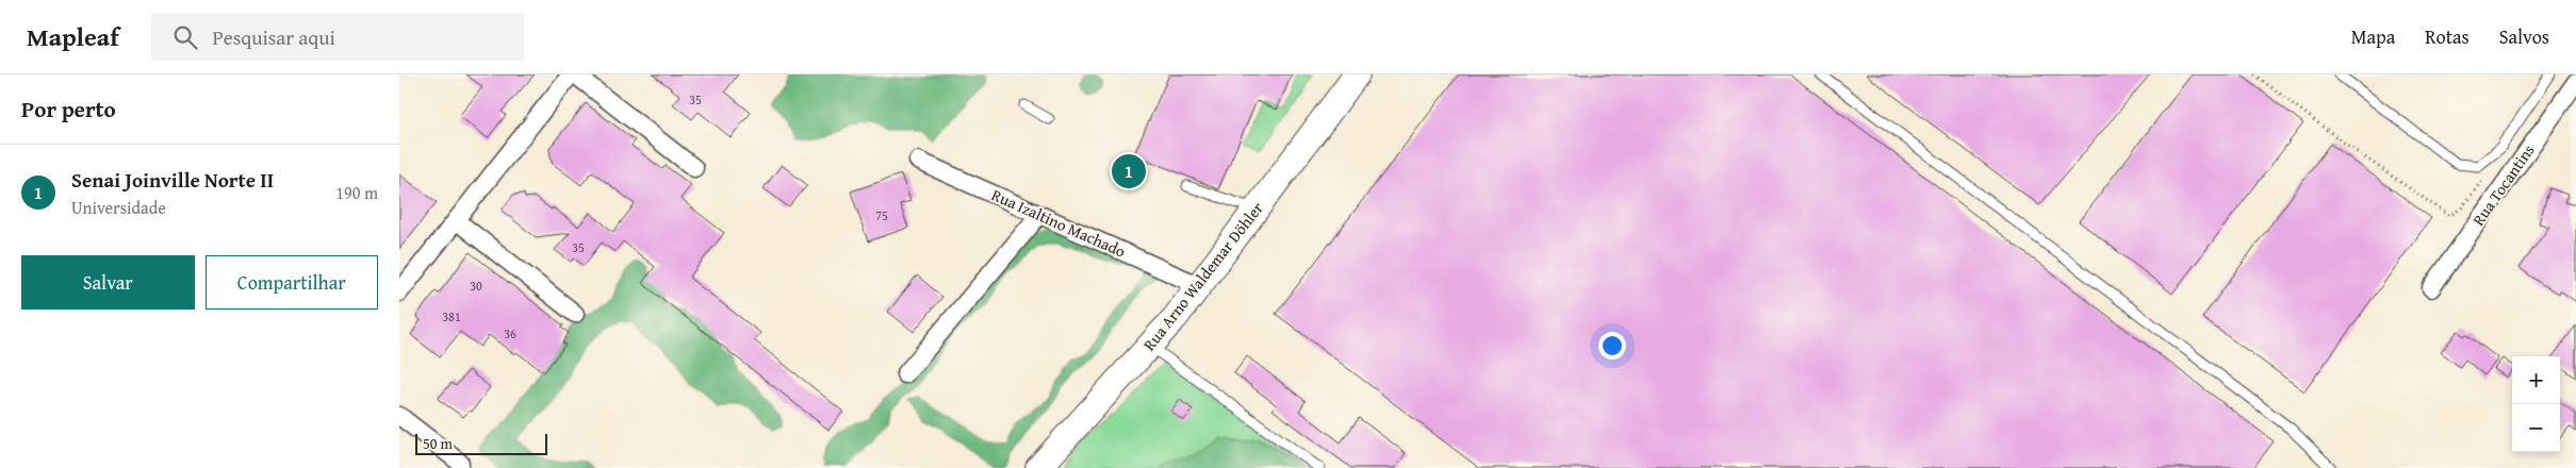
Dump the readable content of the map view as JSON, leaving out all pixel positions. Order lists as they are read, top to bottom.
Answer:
{
  "streets": {
    "main road": ["Rua Arno Waldemar Döhler"],
    "street": ["Rua Tocantins", "Rua Izaltino Machado"]
  },
  "crossings": [
    ["Rua Izaltino Machado", "Rua Arno Waldemar Döhler"]
  ],
  "house_numbers": [
    "35",
    "75",
    "35",
    "30",
    "381",
    "36"
  ],
  "scale_bar": "50 m",
  "page": {
    "header": "Mapleaf",
    "search": "Pesquisar aqui",
    "nav": ["Mapa", "Rotas", "Salvos"],
    "heading": "Por perto",
    "list": [
      {
        "mark": "1",
        "name": "Senai Joinville Norte II",
        "note": "Universidade",
        "value": "190 m"
      }
    ],
    "pins": "1",
    "buttons": ["Salvar", "Compartilhar"],
    "map_buttons": ["+", "−"],
    "scale": "50 m"
  }
}
